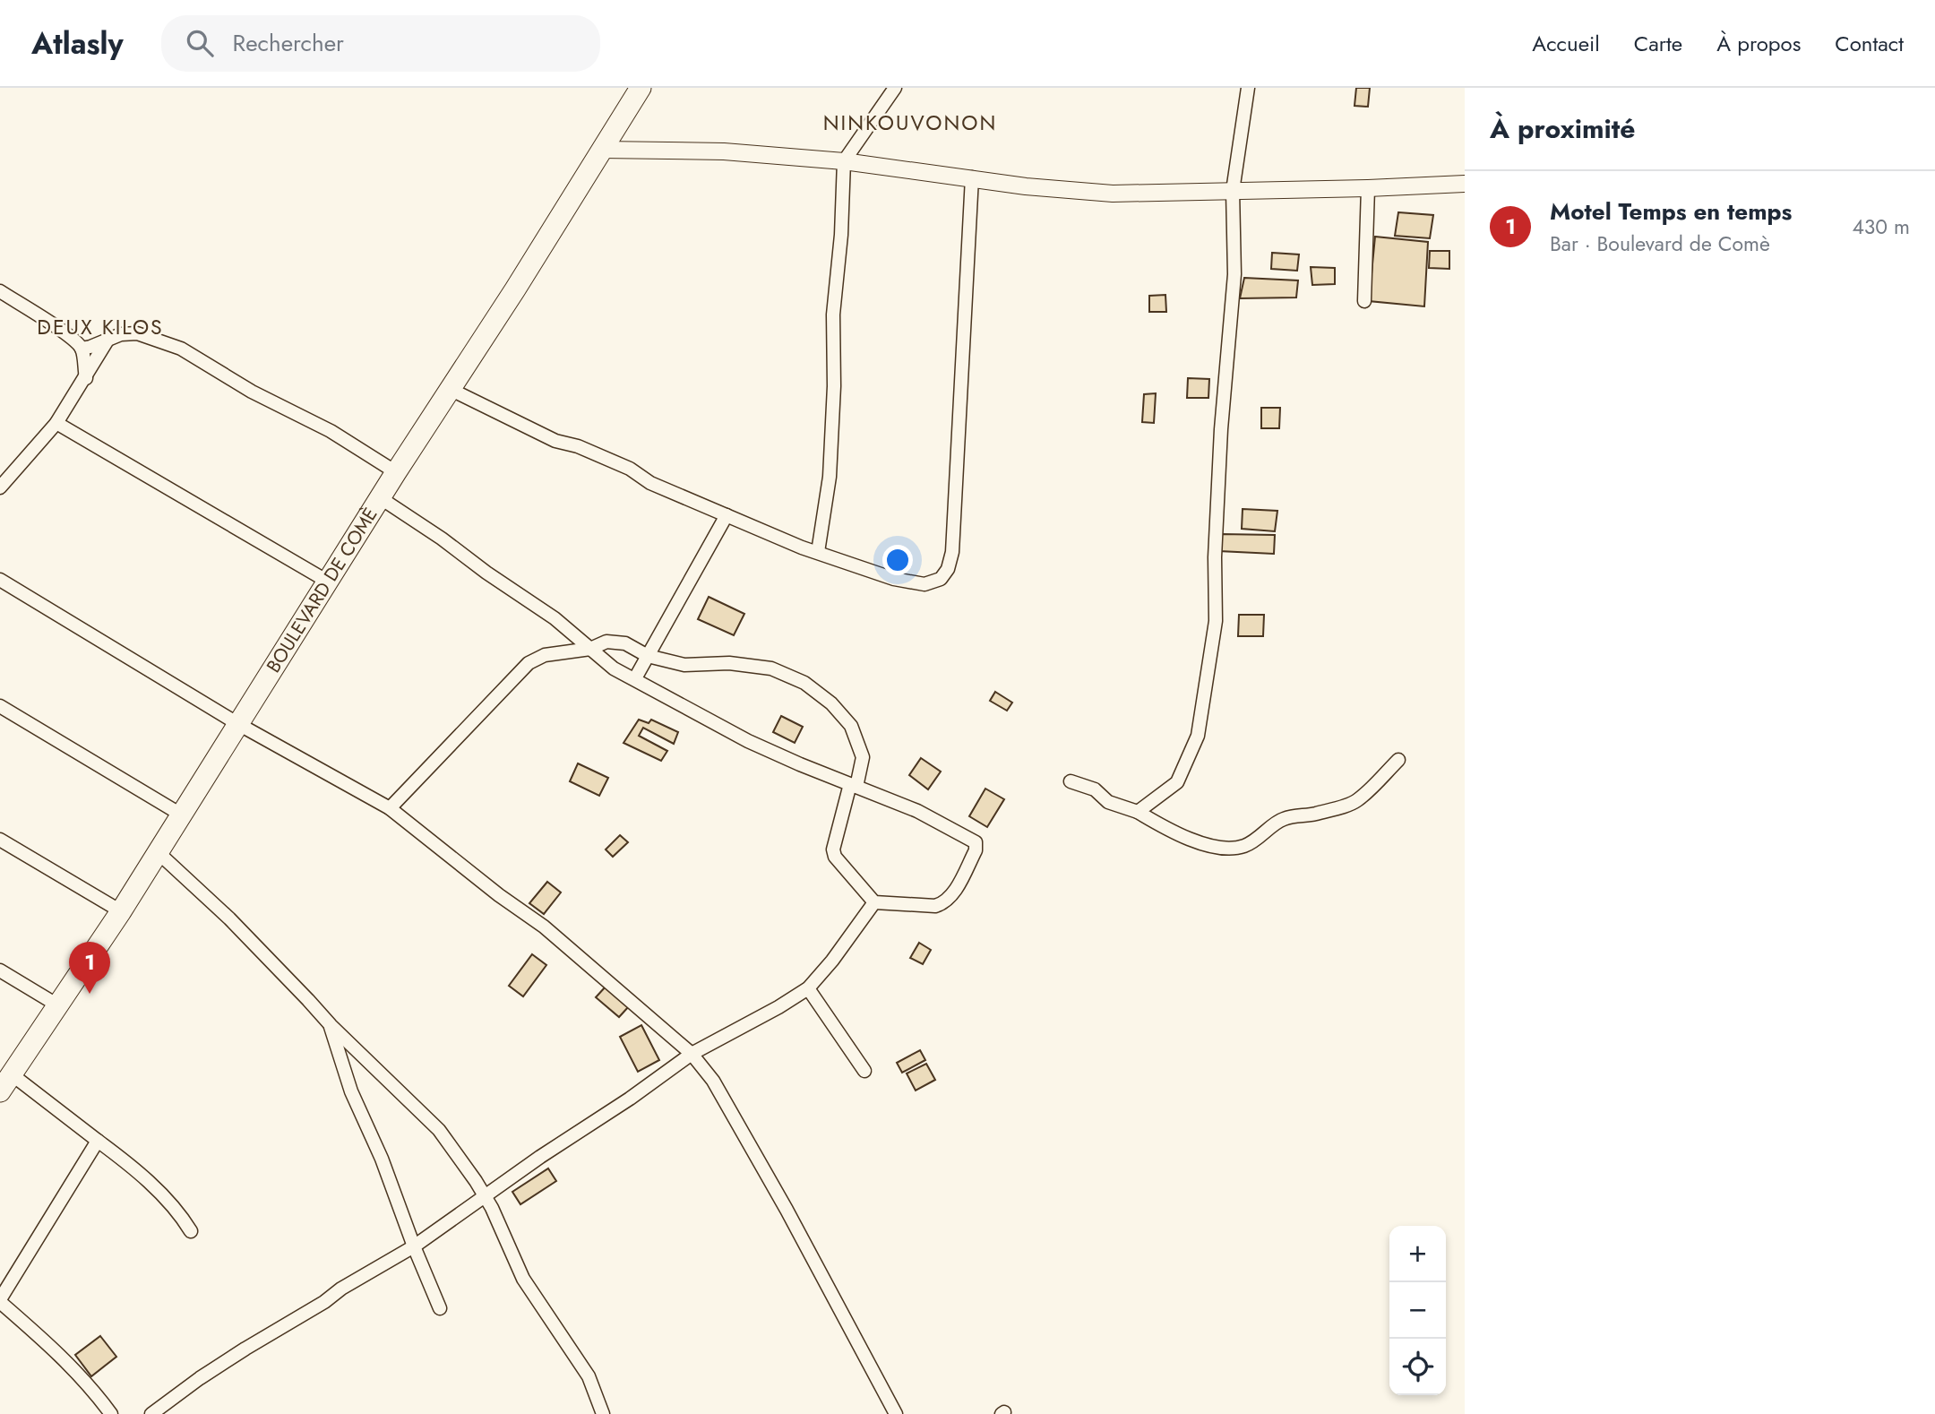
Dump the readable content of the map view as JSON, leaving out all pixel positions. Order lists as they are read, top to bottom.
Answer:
{
  "streets": {
    "main road": ["BOULEVARD DE COMÈ"]
  },
  "districts": ["NINKOUVONON", "DEUX KILOS"],
  "page": {
    "header": "Atlasly",
    "search": "Rechercher",
    "nav": [
      "Accueil",
      "Carte",
      "À propos",
      "Contact"
    ],
    "heading": "À proximité",
    "list": [
      {
        "mark": "1",
        "name": "Motel Temps en temps",
        "note": "Bar · Boulevard de Comè",
        "value": "430 m"
      }
    ],
    "pins": "1",
    "map_buttons": ["+", "−"]
  }
}
